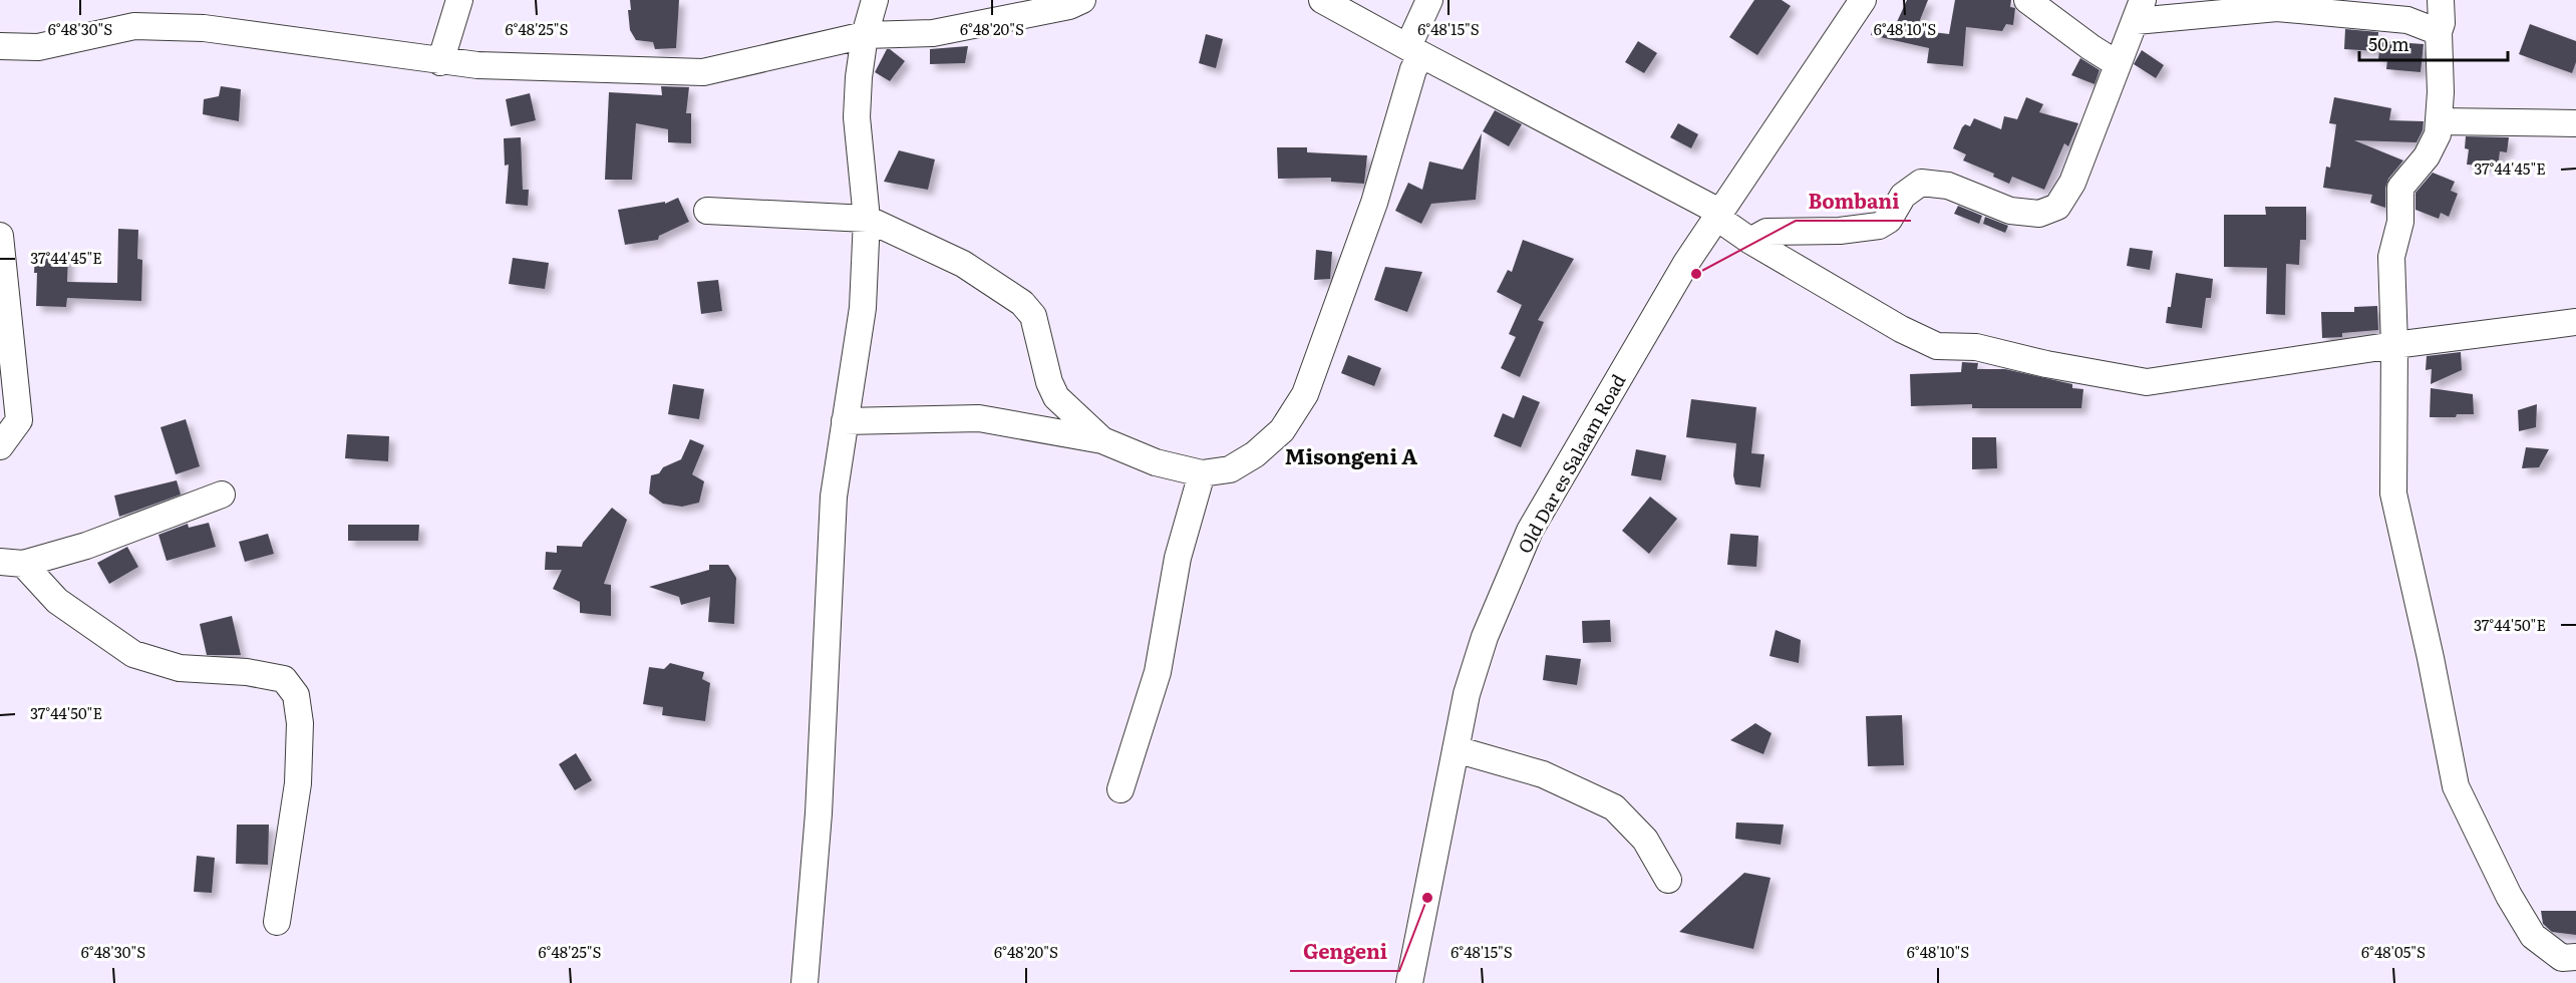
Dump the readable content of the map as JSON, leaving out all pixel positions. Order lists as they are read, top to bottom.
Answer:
{
  "streets": {
    "street": ["Old Dar es Salaam Road"]
  },
  "districts": ["Misongeni A"],
  "places": ["Bombani", "Gengeni"],
  "scale_bar": "50 m",
  "coordinates": [
    "6°48'30\"S",
    "6°48'25\"S",
    "6°48'20\"S",
    "6°48'15\"S",
    "6°48'10\"S",
    "37°44'45\"E",
    "37°44'50\"E",
    "6°48'05\"S"
  ]
}
